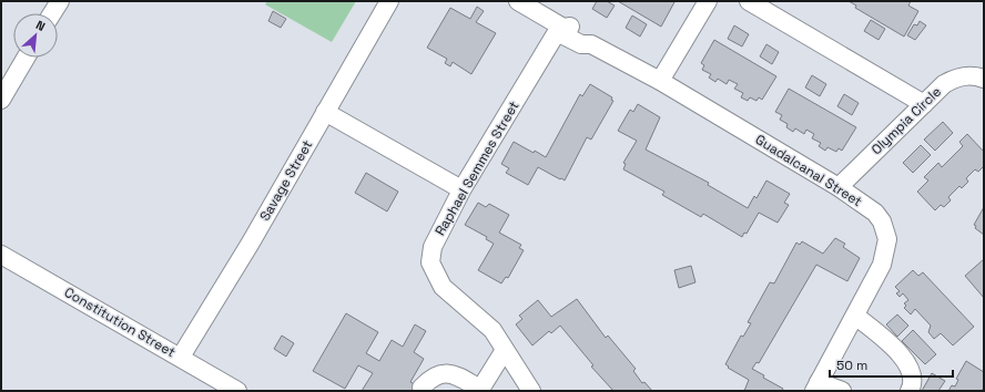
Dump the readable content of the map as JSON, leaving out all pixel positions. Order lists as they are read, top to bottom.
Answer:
{
  "streets": {
    "street": [
      "Olympia Circle",
      "Raphael Semmes Street",
      "Guadalcanal Street",
      "Savage Street",
      "Constitution Street"
    ]
  },
  "crossings": [
    ["Olympia Circle", "Guadalcanal Street"],
    ["Raphael Semmes Street", "Guadalcanal Street"],
    ["Savage Street", "Constitution Street"]
  ],
  "scale_bar": "50 m",
  "north": "top right"
}
